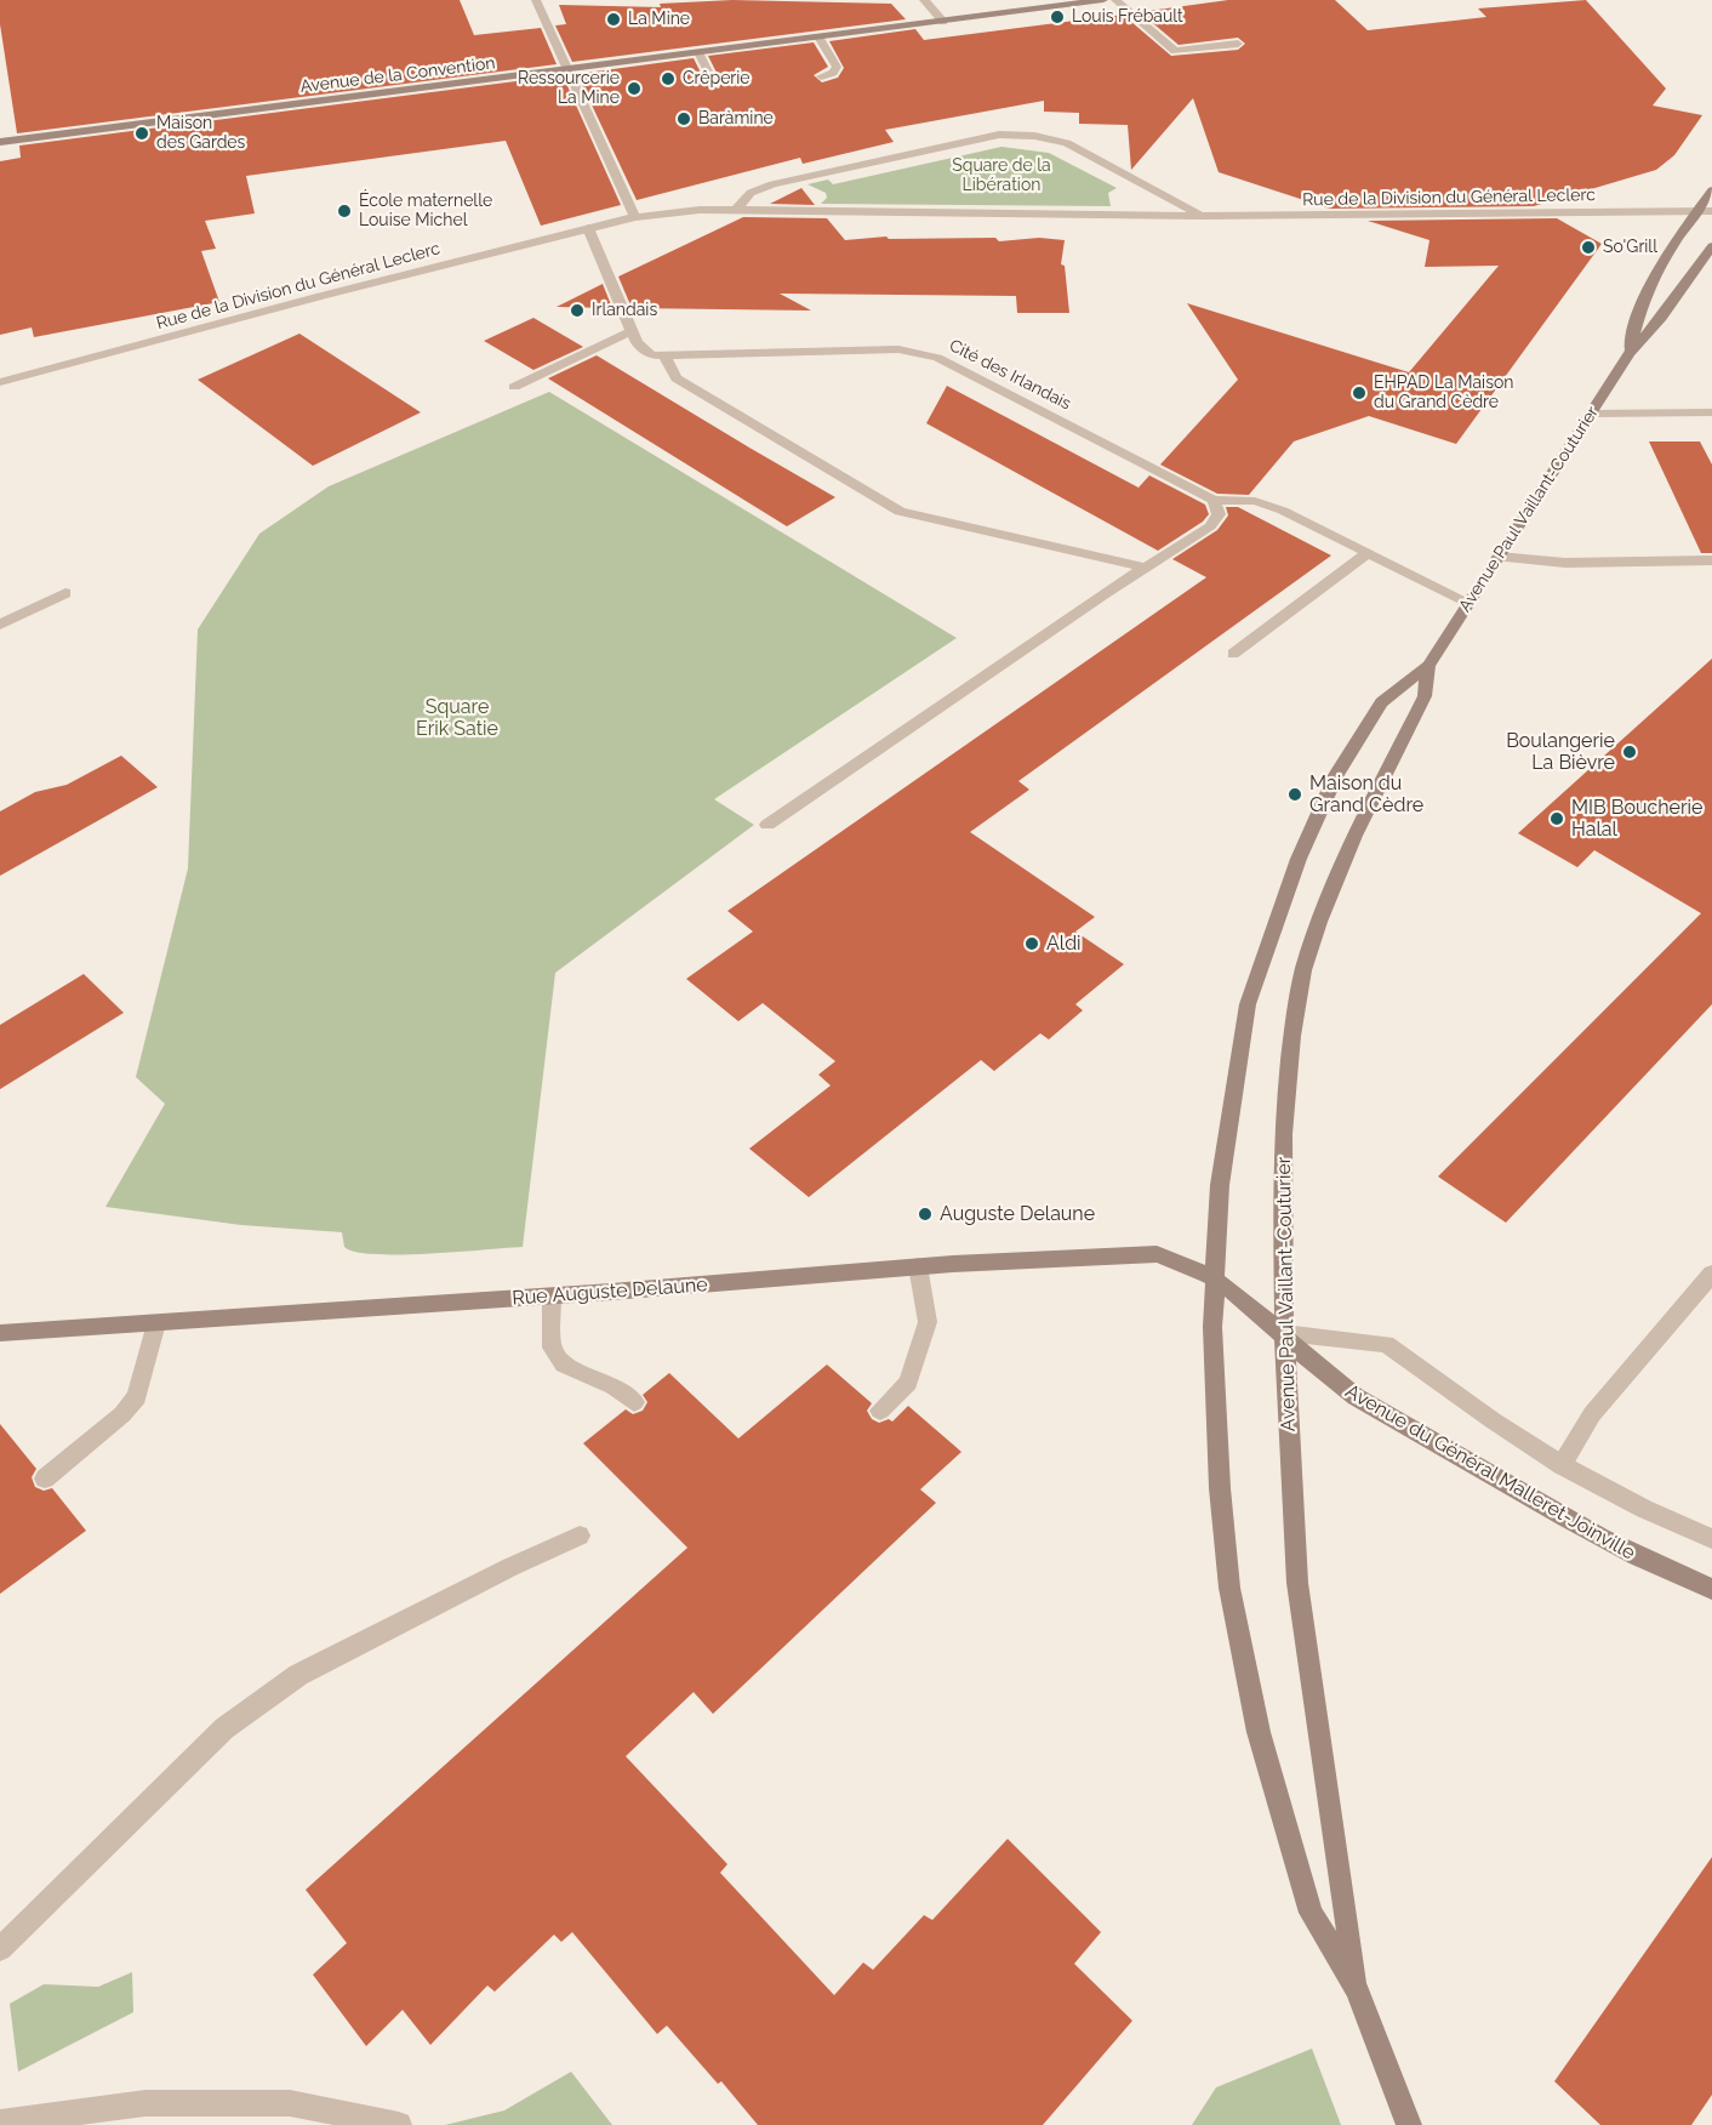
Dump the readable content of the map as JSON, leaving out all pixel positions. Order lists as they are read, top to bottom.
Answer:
{
  "streets": {
    "main road": [
      "Avenue de la Convention",
      "Avenue Paul Vaillant-Couturier",
      "Rue Auguste Delaune",
      "Avenue du Général Malleret-Joinville"
    ],
    "street": ["Rue de la Division du Général Leclerc", "Cité des Irlandais"]
  },
  "crossings": [
    ["Rue de la Division du Général Leclerc", "Avenue Paul Vaillant-Couturier"],
    ["Avenue Paul Vaillant-Couturier", "Rue Auguste Delaune"],
    ["Avenue Paul Vaillant-Couturier", "Avenue du Général Malleret-Joinville"],
    ["Rue Auguste Delaune", "Avenue du Général Malleret-Joinville"]
  ],
  "parks": ["Square de la Libération", "Square Erik Satie"],
  "places": [
    "Louis Frébault",
    "La Mine",
    "Crêperie",
    "Ressourcerie La Mine",
    "Baràmine",
    "Maison des Gardes",
    "École maternelle Louise Michel",
    "So'Grill",
    "Irlandais",
    "EHPAD La Maison du Grand Cèdre",
    "Boulangerie La Bièvre",
    "Maison du Grand Cèdre",
    "MIB Boucherie Halal",
    "Aldi",
    "Auguste Delaune"
  ]
}
